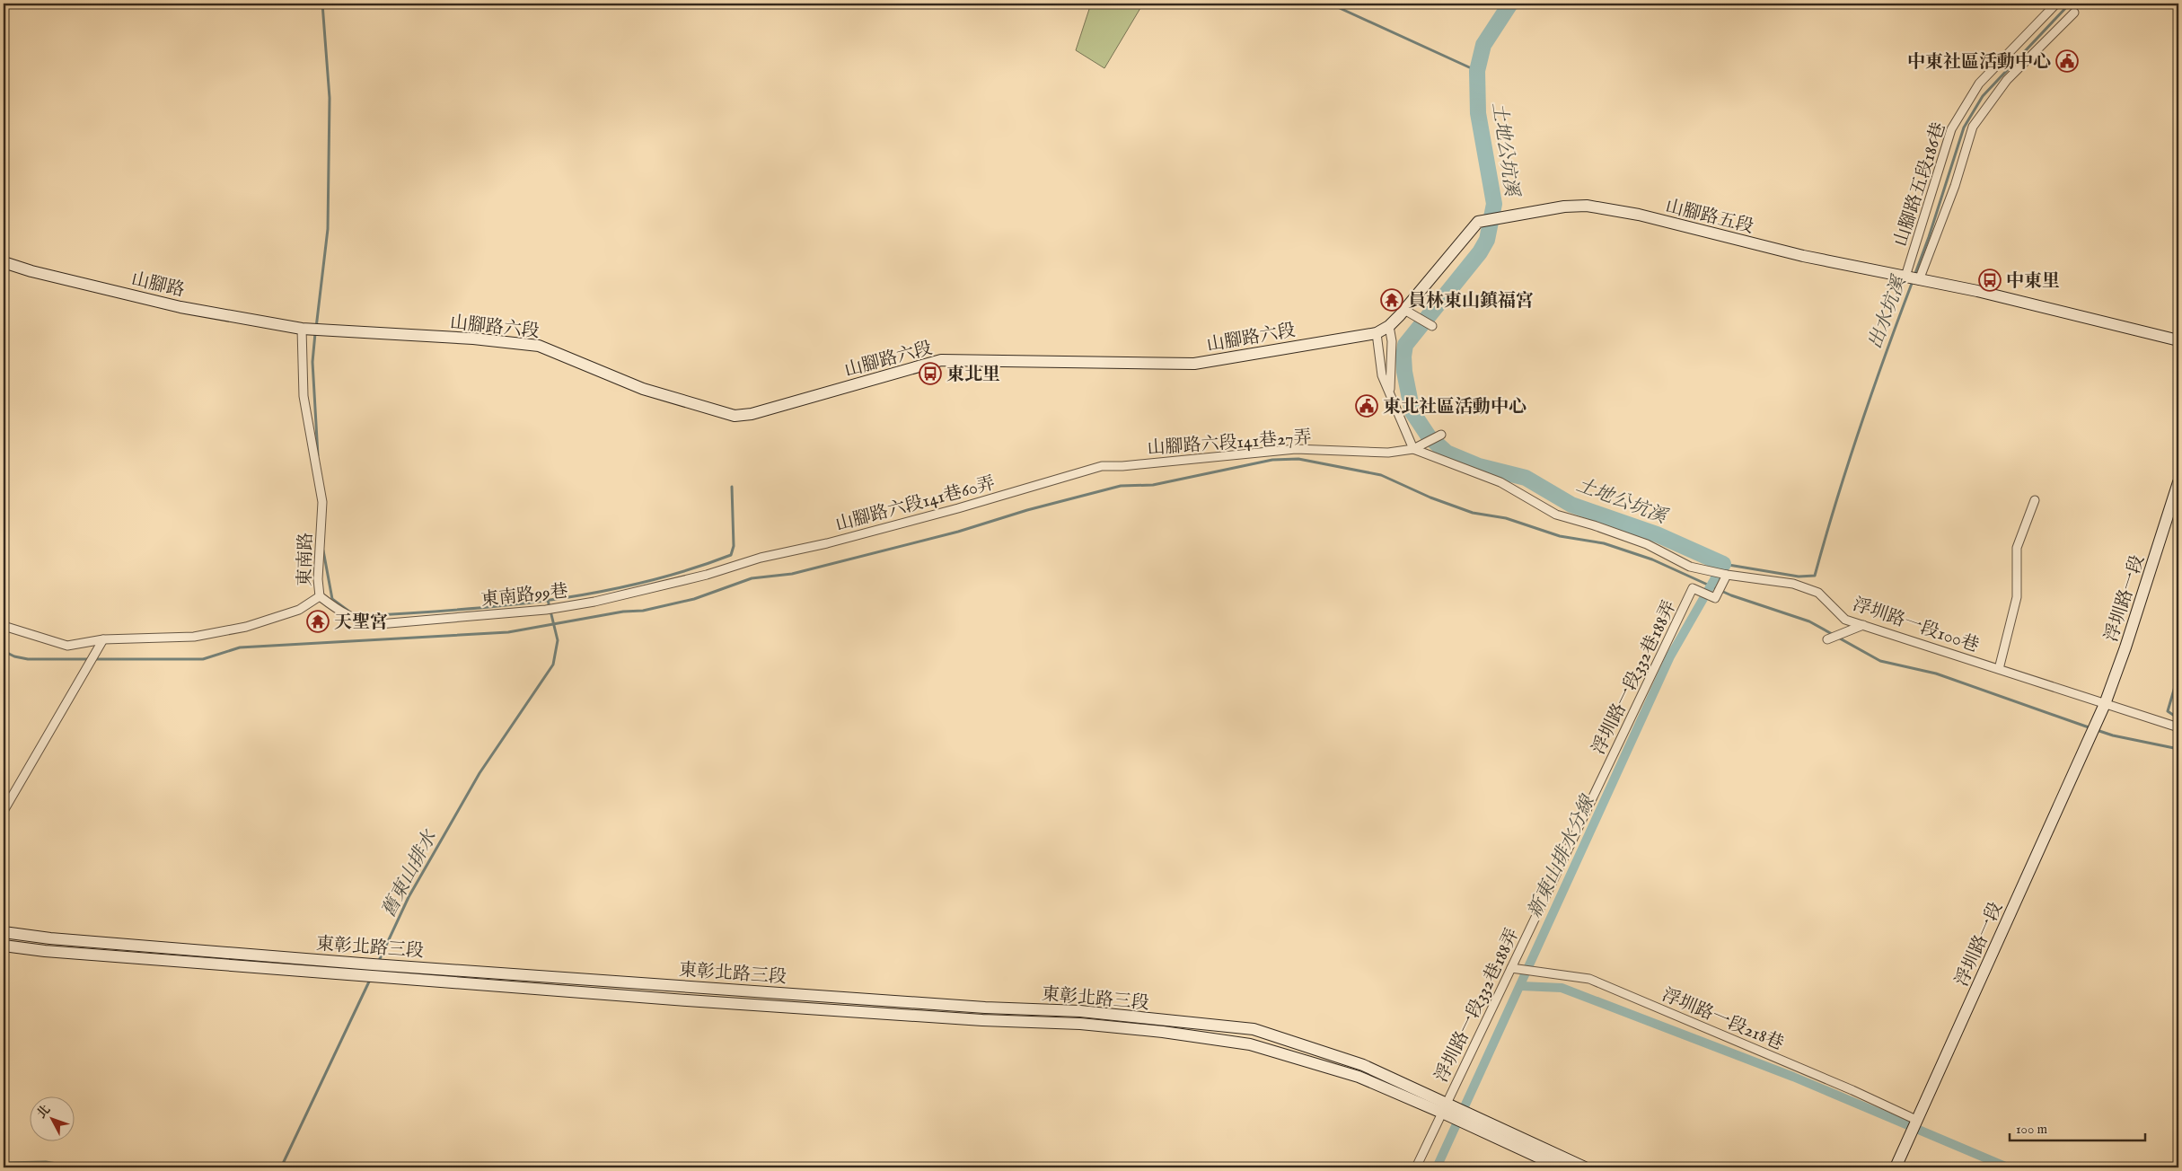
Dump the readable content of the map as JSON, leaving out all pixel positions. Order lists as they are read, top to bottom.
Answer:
{
  "streets": {
    "street": [
      "山腳路五段186巷",
      "山腳路五段",
      "山腳路",
      "山腳路六段",
      "山腳路六段141巷27弄",
      "山腳路六段141巷60弄",
      "東南路",
      "東南路99巷",
      "浮圳路一段",
      "浮圳路一段100巷",
      "浮圳路一段332巷188弄",
      "東彰北路三段",
      "浮圳路一段218巷"
    ]
  },
  "crossings": [
    ["山腳路五段186巷", "山腳路五段"],
    ["山腳路五段", "山腳路六段"],
    ["山腳路", "山腳路六段"],
    ["山腳路", "東南路"],
    ["山腳路六段141巷27弄", "山腳路六段141巷60弄"],
    ["山腳路六段141巷27弄", "浮圳路一段100巷"],
    ["山腳路六段141巷60弄", "東南路99巷"],
    ["東南路", "東南路99巷"],
    ["浮圳路一段", "浮圳路一段100巷"],
    ["浮圳路一段", "浮圳路一段218巷"],
    ["浮圳路一段100巷", "浮圳路一段332巷188弄"],
    ["浮圳路一段332巷188弄", "東彰北路三段"],
    ["浮圳路一段332巷188弄", "浮圳路一段218巷"]
  ],
  "water": [
    "土地公坑溪",
    "出水坑溪",
    "新東山排水分線",
    "舊東山排水"
  ],
  "places": {
    "public building": ["中東社區活動中心", "東北社區活動中心"],
    "bus stop": ["中東里", "東北里"],
    "temple": ["員林東山鎮福宮", "天聖宮"]
  },
  "scale_bar": "100 m",
  "north": "top left"
}
